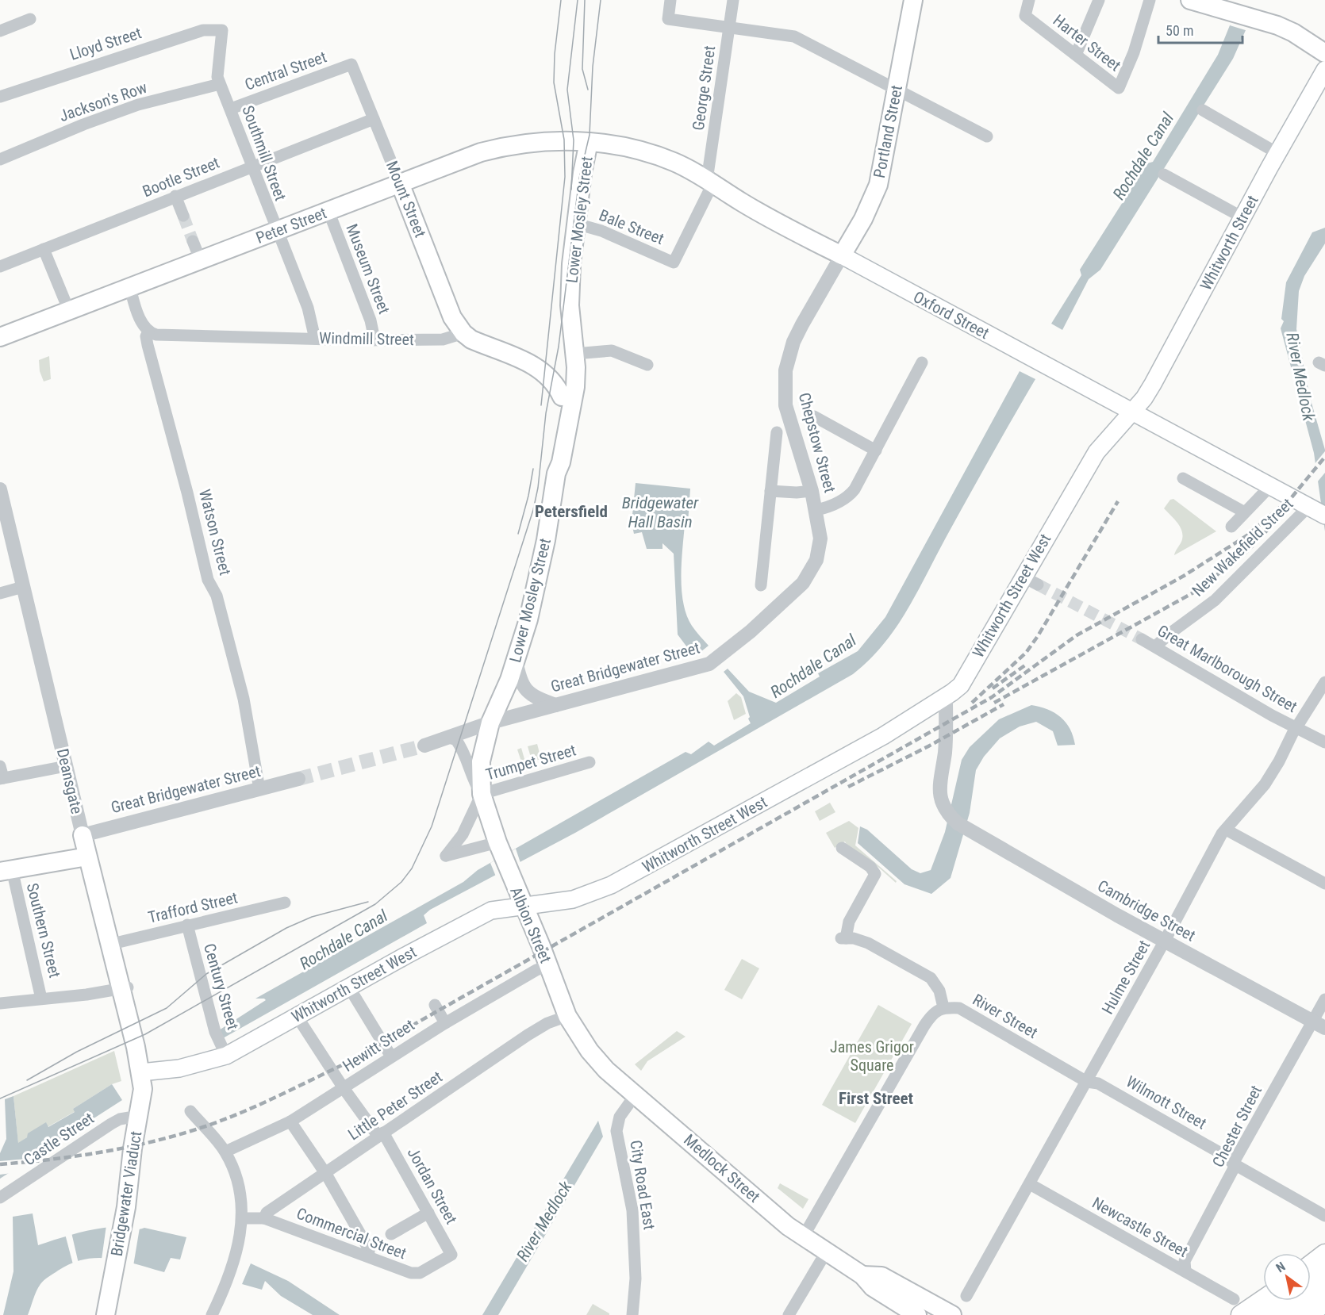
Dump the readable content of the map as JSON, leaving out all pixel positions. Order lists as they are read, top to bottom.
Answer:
{
  "streets": {
    "main road": [
      "Portland Street",
      "Mount Street",
      "Lower Mosley Street",
      "Peter Street",
      "Whitworth Street",
      "Oxford Street",
      "Whitworth Street West",
      "Deansgate",
      "Albion Street",
      "Medlock Street",
      "Bridgewater Viaduct"
    ],
    "street": [
      "Harter Street",
      "Lloyd Street",
      "Central Street",
      "George Street",
      "Jackson's Row",
      "Southmill Street",
      "Bootle Street",
      "Bale Street",
      "Museum Street",
      "Windmill Street",
      "Chepstow Street",
      "Watson Street",
      "New Wakefield Street",
      "Great Bridgewater Street",
      "Great Marlborough Street",
      "Trumpet Street",
      "Trafford Street",
      "Cambridge Street",
      "Southern Street",
      "Hulme Street",
      "Century Street",
      "River Street",
      "Hewitt Street",
      "Wilmott Street",
      "Little Peter Street",
      "Chester Street",
      "Castle Street",
      "City Road East",
      "Jordan Street",
      "Newcastle Street",
      "Commercial Street"
    ]
  },
  "crossings": [
    ["Lloyd Street", "Southmill Street"],
    ["Central Street", "Southmill Street"],
    ["Central Street", "Mount Street"],
    ["George Street", "Bale Street"],
    ["George Street", "Oxford Street"],
    ["Jackson's Row", "Southmill Street"],
    ["Portland Street", "Oxford Street"],
    ["Portland Street", "Chepstow Street"],
    ["Southmill Street", "Bootle Street"],
    ["Southmill Street", "Peter Street"],
    ["Southmill Street", "Windmill Street"],
    ["Bootle Street", "Mount Street"],
    ["Mount Street", "Peter Street"],
    ["Mount Street", "Windmill Street"],
    ["Lower Mosley Street", "Peter Street"],
    ["Lower Mosley Street", "Bale Street"],
    ["Lower Mosley Street", "Oxford Street"],
    ["Lower Mosley Street", "Great Bridgewater Street"],
    ["Lower Mosley Street", "Albion Street"],
    ["Peter Street", "Museum Street"],
    ["Peter Street", "Oxford Street"],
    ["Peter Street", "Watson Street"],
    ["Whitworth Street", "Oxford Street"],
    ["Whitworth Street", "Whitworth Street West"],
    ["Museum Street", "Windmill Street"],
    ["Oxford Street", "Chepstow Street"],
    ["Oxford Street", "New Wakefield Street"],
    ["Oxford Street", "Whitworth Street West"],
    ["Windmill Street", "Watson Street"],
    ["Chepstow Street", "Great Bridgewater Street"],
    ["Watson Street", "Great Bridgewater Street"],
    ["New Wakefield Street", "Great Marlborough Street"],
    ["Whitworth Street West", "Deansgate"],
    ["Whitworth Street West", "Cambridge Street"],
    ["Whitworth Street West", "Albion Street"],
    ["Whitworth Street West", "Century Street"],
    ["Whitworth Street West", "Jordan Street"],
    ["Whitworth Street West", "Bridgewater Viaduct"],
    ["Great Bridgewater Street", "Deansgate"],
    ["Great Bridgewater Street", "Albion Street"],
    ["Great Marlborough Street", "Hulme Street"],
    ["Trumpet Street", "Albion Street"],
    ["Deansgate", "Trafford Street"],
    ["Deansgate", "Bridgewater Viaduct"],
    ["Trafford Street", "Century Street"],
    ["Cambridge Street", "Hulme Street"],
    ["Cambridge Street", "Chester Street"],
    ["Albion Street", "Hewitt Street"],
    ["Albion Street", "Little Peter Street"],
    ["Albion Street", "Medlock Street"],
    ["Hulme Street", "River Street"],
    ["Hulme Street", "Wilmott Street"],
    ["Hulme Street", "Newcastle Street"],
    ["River Street", "Wilmott Street"],
    ["Hewitt Street", "Jordan Street"],
    ["Wilmott Street", "Chester Street"],
    ["Little Peter Street", "Jordan Street"],
    ["Little Peter Street", "Commercial Street"],
    ["Chester Street", "Newcastle Street"],
    ["Castle Street", "Bridgewater Viaduct"],
    ["Medlock Street", "City Road East"],
    ["Jordan Street", "Commercial Street"]
  ],
  "districts": ["Petersfield", "First Street"],
  "water": ["Rochdale Canal", "River Medlock", "Bridgewater Hall Basin"],
  "parks": ["James Grigor Square"],
  "scale_bar": "50 m",
  "north": "top left"
}
